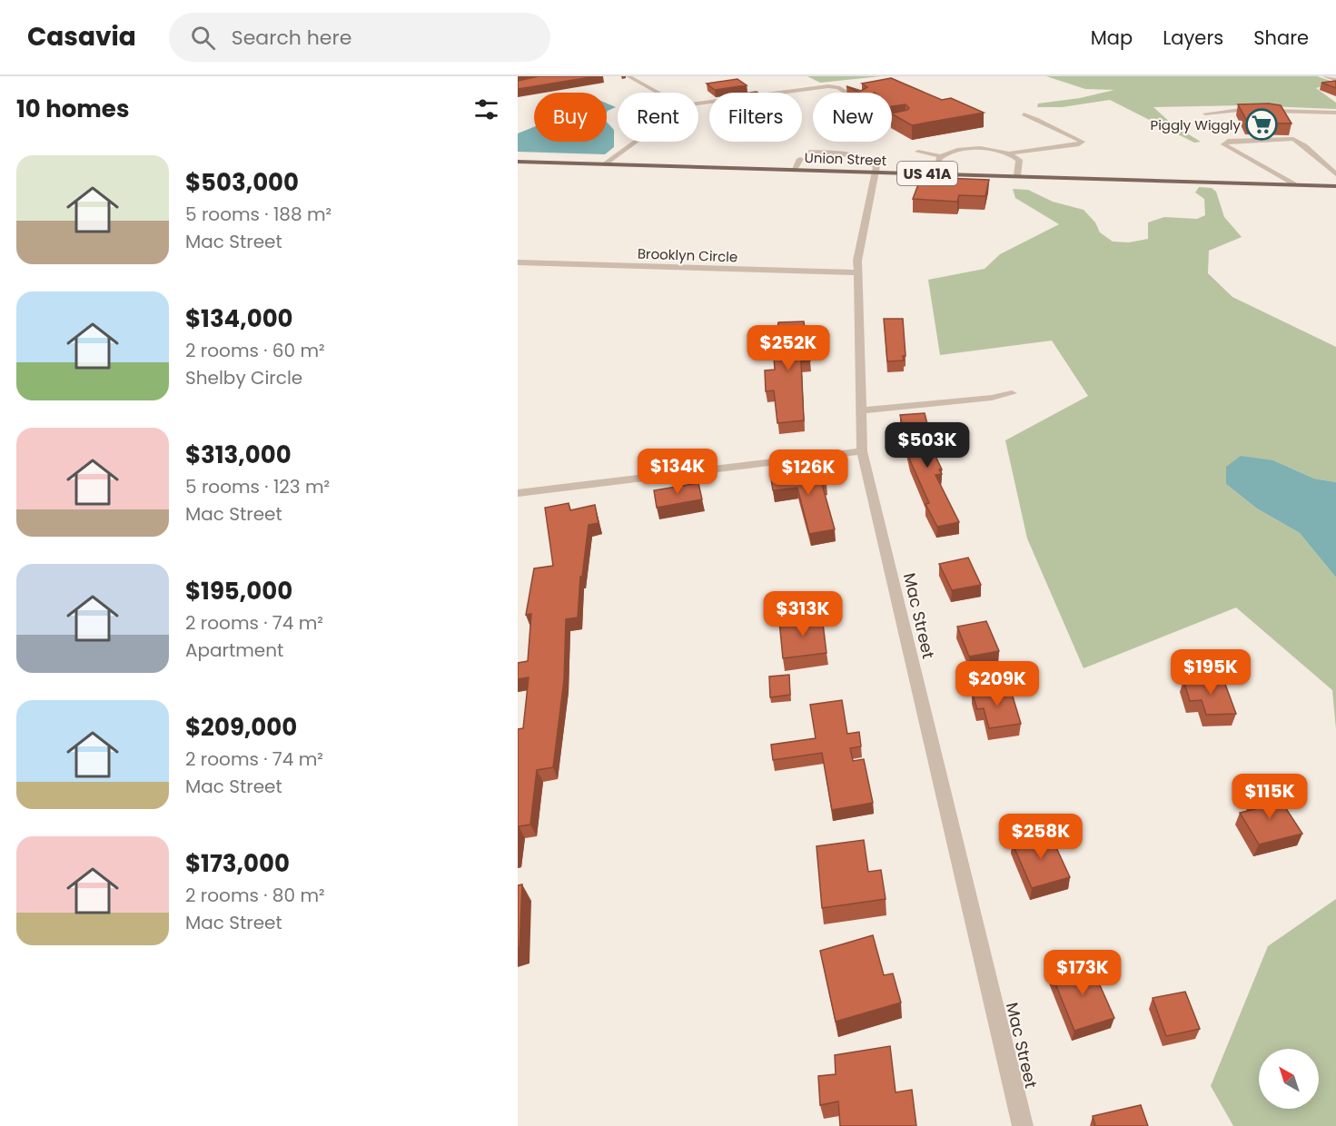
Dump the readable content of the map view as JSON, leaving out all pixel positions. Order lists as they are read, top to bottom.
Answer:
{
  "streets": {
    "main road": ["Union Street", "US 41A"],
    "street": ["Brooklyn Circle", "Mac Street"]
  },
  "crossings": [
    ["Union Street", "Mac Street"],
    ["Brooklyn Circle", "Mac Street"]
  ],
  "places": {
    "supermarket": ["Piggly Wiggly"]
  },
  "north": "top left",
  "page": {
    "header": "Casavia",
    "search": "Search here",
    "nav": ["Map", "Layers", "Share"],
    "heading": "10 homes",
    "chip": [
      "Buy",
      "Rent",
      "Filters",
      "New"
    ],
    "list": [
      {
        "name": "$503,000",
        "note": "5 rooms · 188 m² · Mac Street"
      },
      {
        "name": "$134,000",
        "note": "2 rooms · 60 m² · Shelby Circle"
      },
      {
        "name": "$313,000",
        "note": "5 rooms · 123 m² · Mac Street"
      },
      {
        "name": "$195,000",
        "note": "2 rooms · 74 m² · Apartment"
      },
      {
        "name": "$209,000",
        "note": "2 rooms · 74 m² · Mac Street"
      },
      {
        "name": "$173,000",
        "note": "2 rooms · 80 m² · Mac Street"
      }
    ],
    "price": [
      "$252K",
      "$503K",
      "$134K",
      "$126K",
      "$313K",
      "$195K",
      "$209K",
      "$115K",
      "$258K",
      "$173K"
    ]
  }
}
